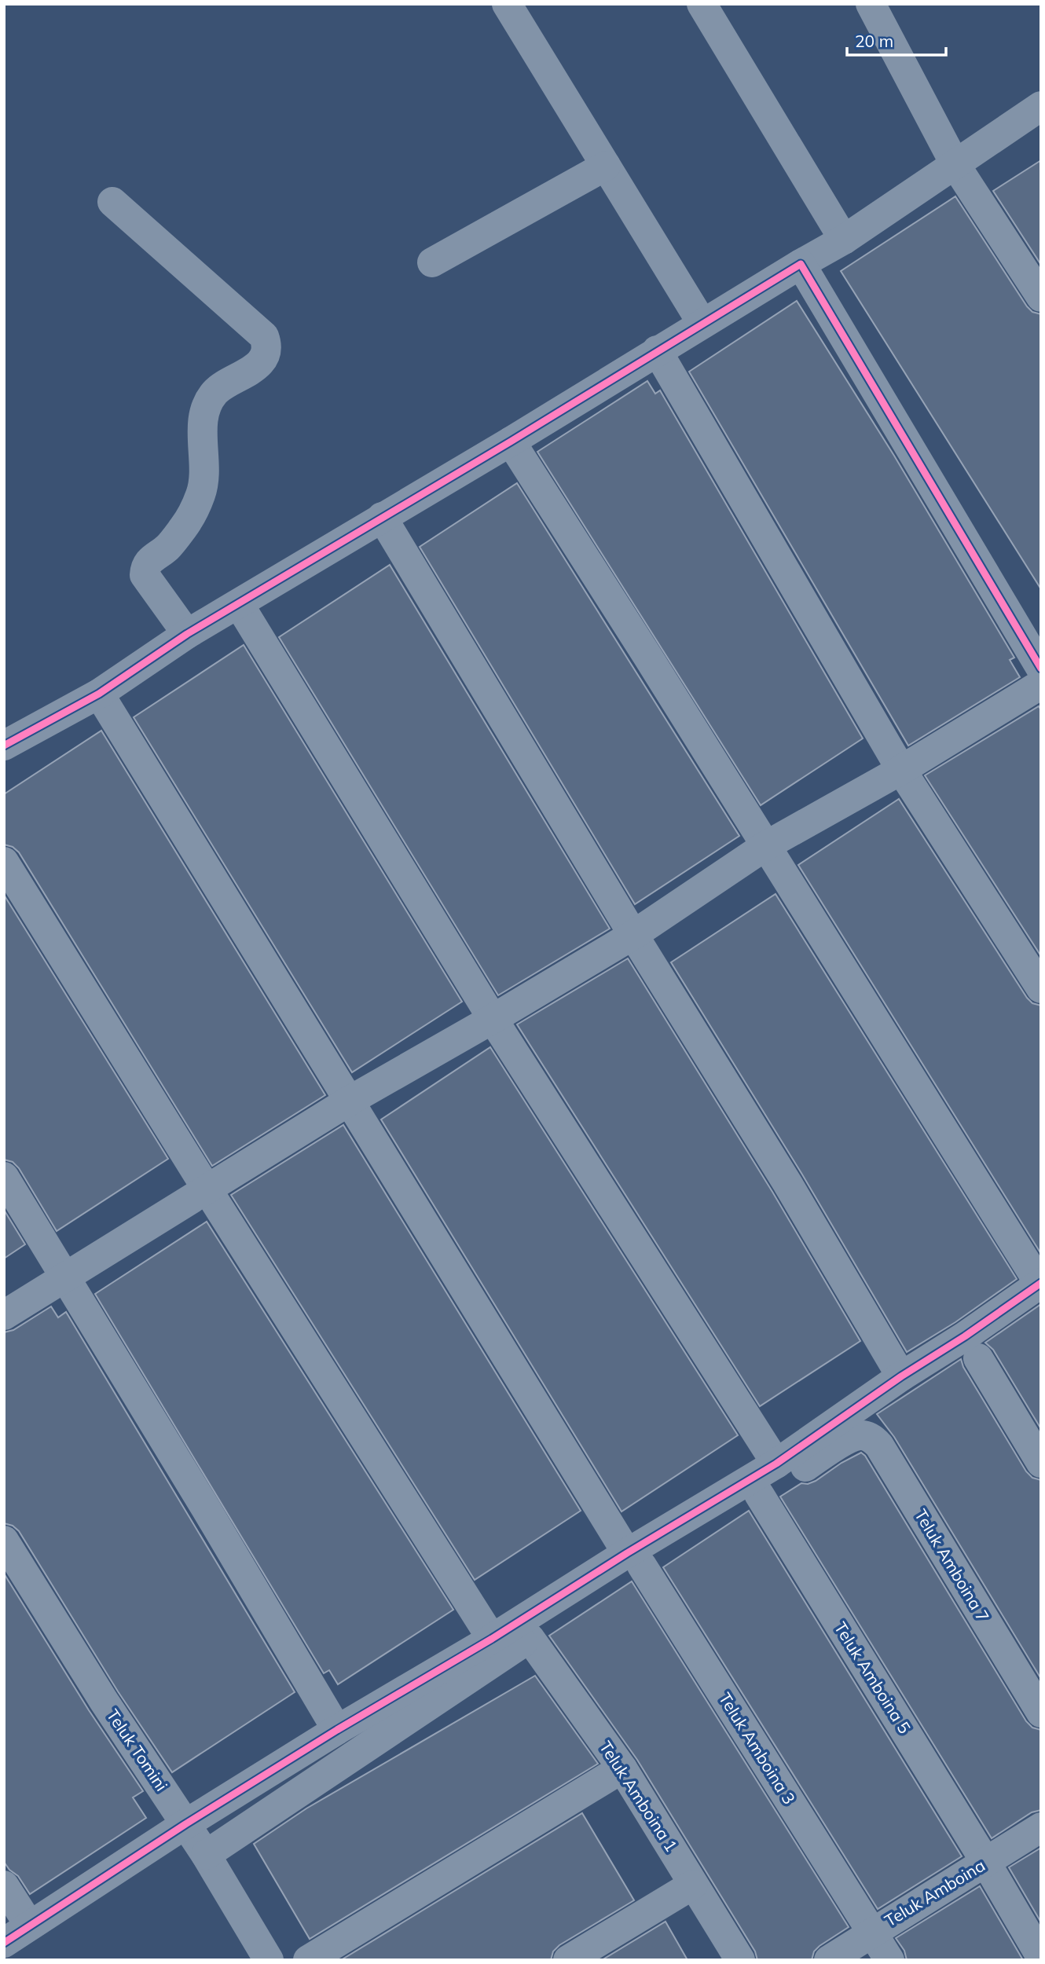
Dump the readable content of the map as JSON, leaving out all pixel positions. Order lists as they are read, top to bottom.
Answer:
{
  "streets": {
    "street": [
      "Teluk Amboina 7",
      "Teluk Amboina 5",
      "Teluk Amboina 3",
      "Teluk Tomini",
      "Teluk Amboina 1",
      "Teluk Amboina"
    ]
  },
  "crossings": [
    ["Teluk Amboina 7", "Teluk Amboina 5"],
    ["Teluk Amboina 5", "Teluk Amboina"],
    ["Teluk Amboina 3", "Teluk Amboina"]
  ],
  "scale_bar": "20 m"
}
